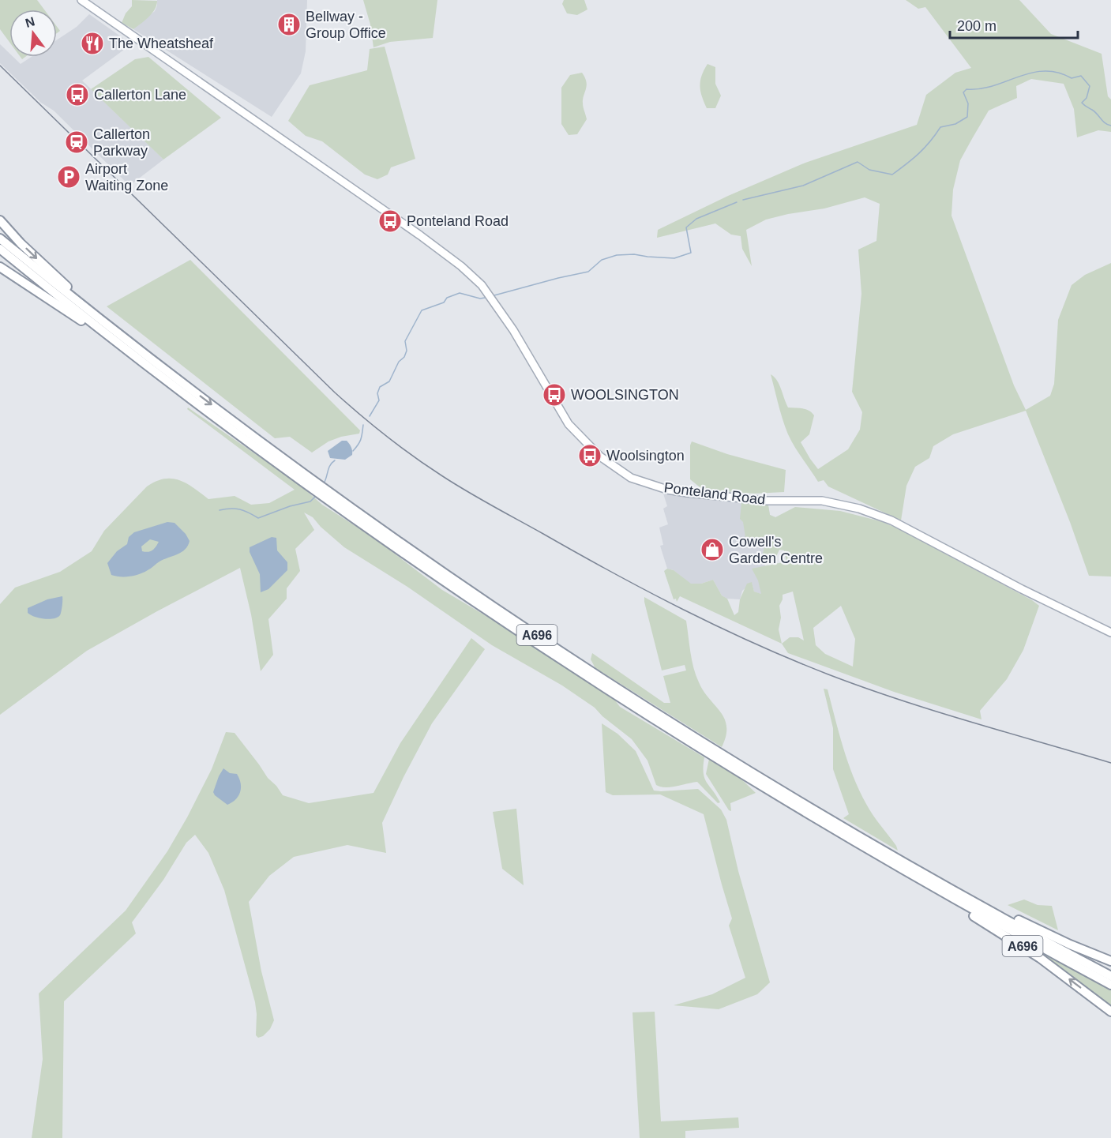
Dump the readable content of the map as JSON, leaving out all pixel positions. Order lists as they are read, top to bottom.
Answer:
{
  "streets": {
    "highway": ["A696"],
    "main road": ["Ponteland Road"]
  },
  "places": {
    "building": ["Bellway - Group Office"],
    "restaurant": ["The Wheatsheaf"],
    "bus stop": [
      "Callerton Lane",
      "Ponteland Road",
      "WOOLSINGTON",
      "Woolsington"
    ],
    "station": ["Callerton Parkway"],
    "parking": ["Airport Waiting Zone"],
    "shop": ["Cowell's Garden Centre"]
  },
  "scale_bar": "200 m",
  "north": "top"
}
